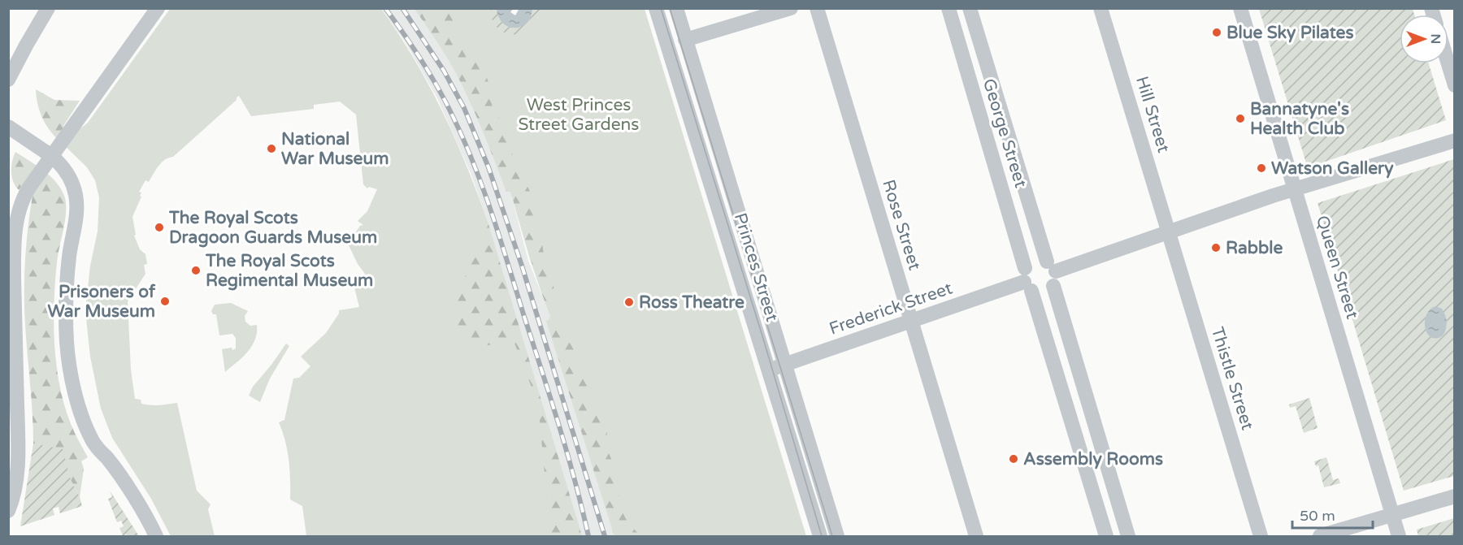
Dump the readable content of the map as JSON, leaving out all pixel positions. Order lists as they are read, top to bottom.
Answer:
{
  "streets": {
    "street": [
      "Hill Street",
      "George Street",
      "Rose Street",
      "Princes Street",
      "Queen Street",
      "Frederick Street",
      "Thistle Street"
    ]
  },
  "crossings": [
    ["Hill Street", "Thistle Street"],
    ["George Street", "Frederick Street"],
    ["Rose Street", "Frederick Street"],
    ["Princes Street", "Frederick Street"]
  ],
  "parks": ["West Princes Street Gardens"],
  "places": [
    "Blue Sky Pilates",
    "Bannatyne's Health Club",
    "National War Museum",
    "Watson Gallery",
    "The Royal Scots Dragoon Guards Museum",
    "Rabble",
    "The Royal Scots Regimental Museum",
    "Prisoners of War Museum",
    "Ross Theatre",
    "Assembly Rooms"
  ],
  "scale_bar": "50 m",
  "north": "right"
}
